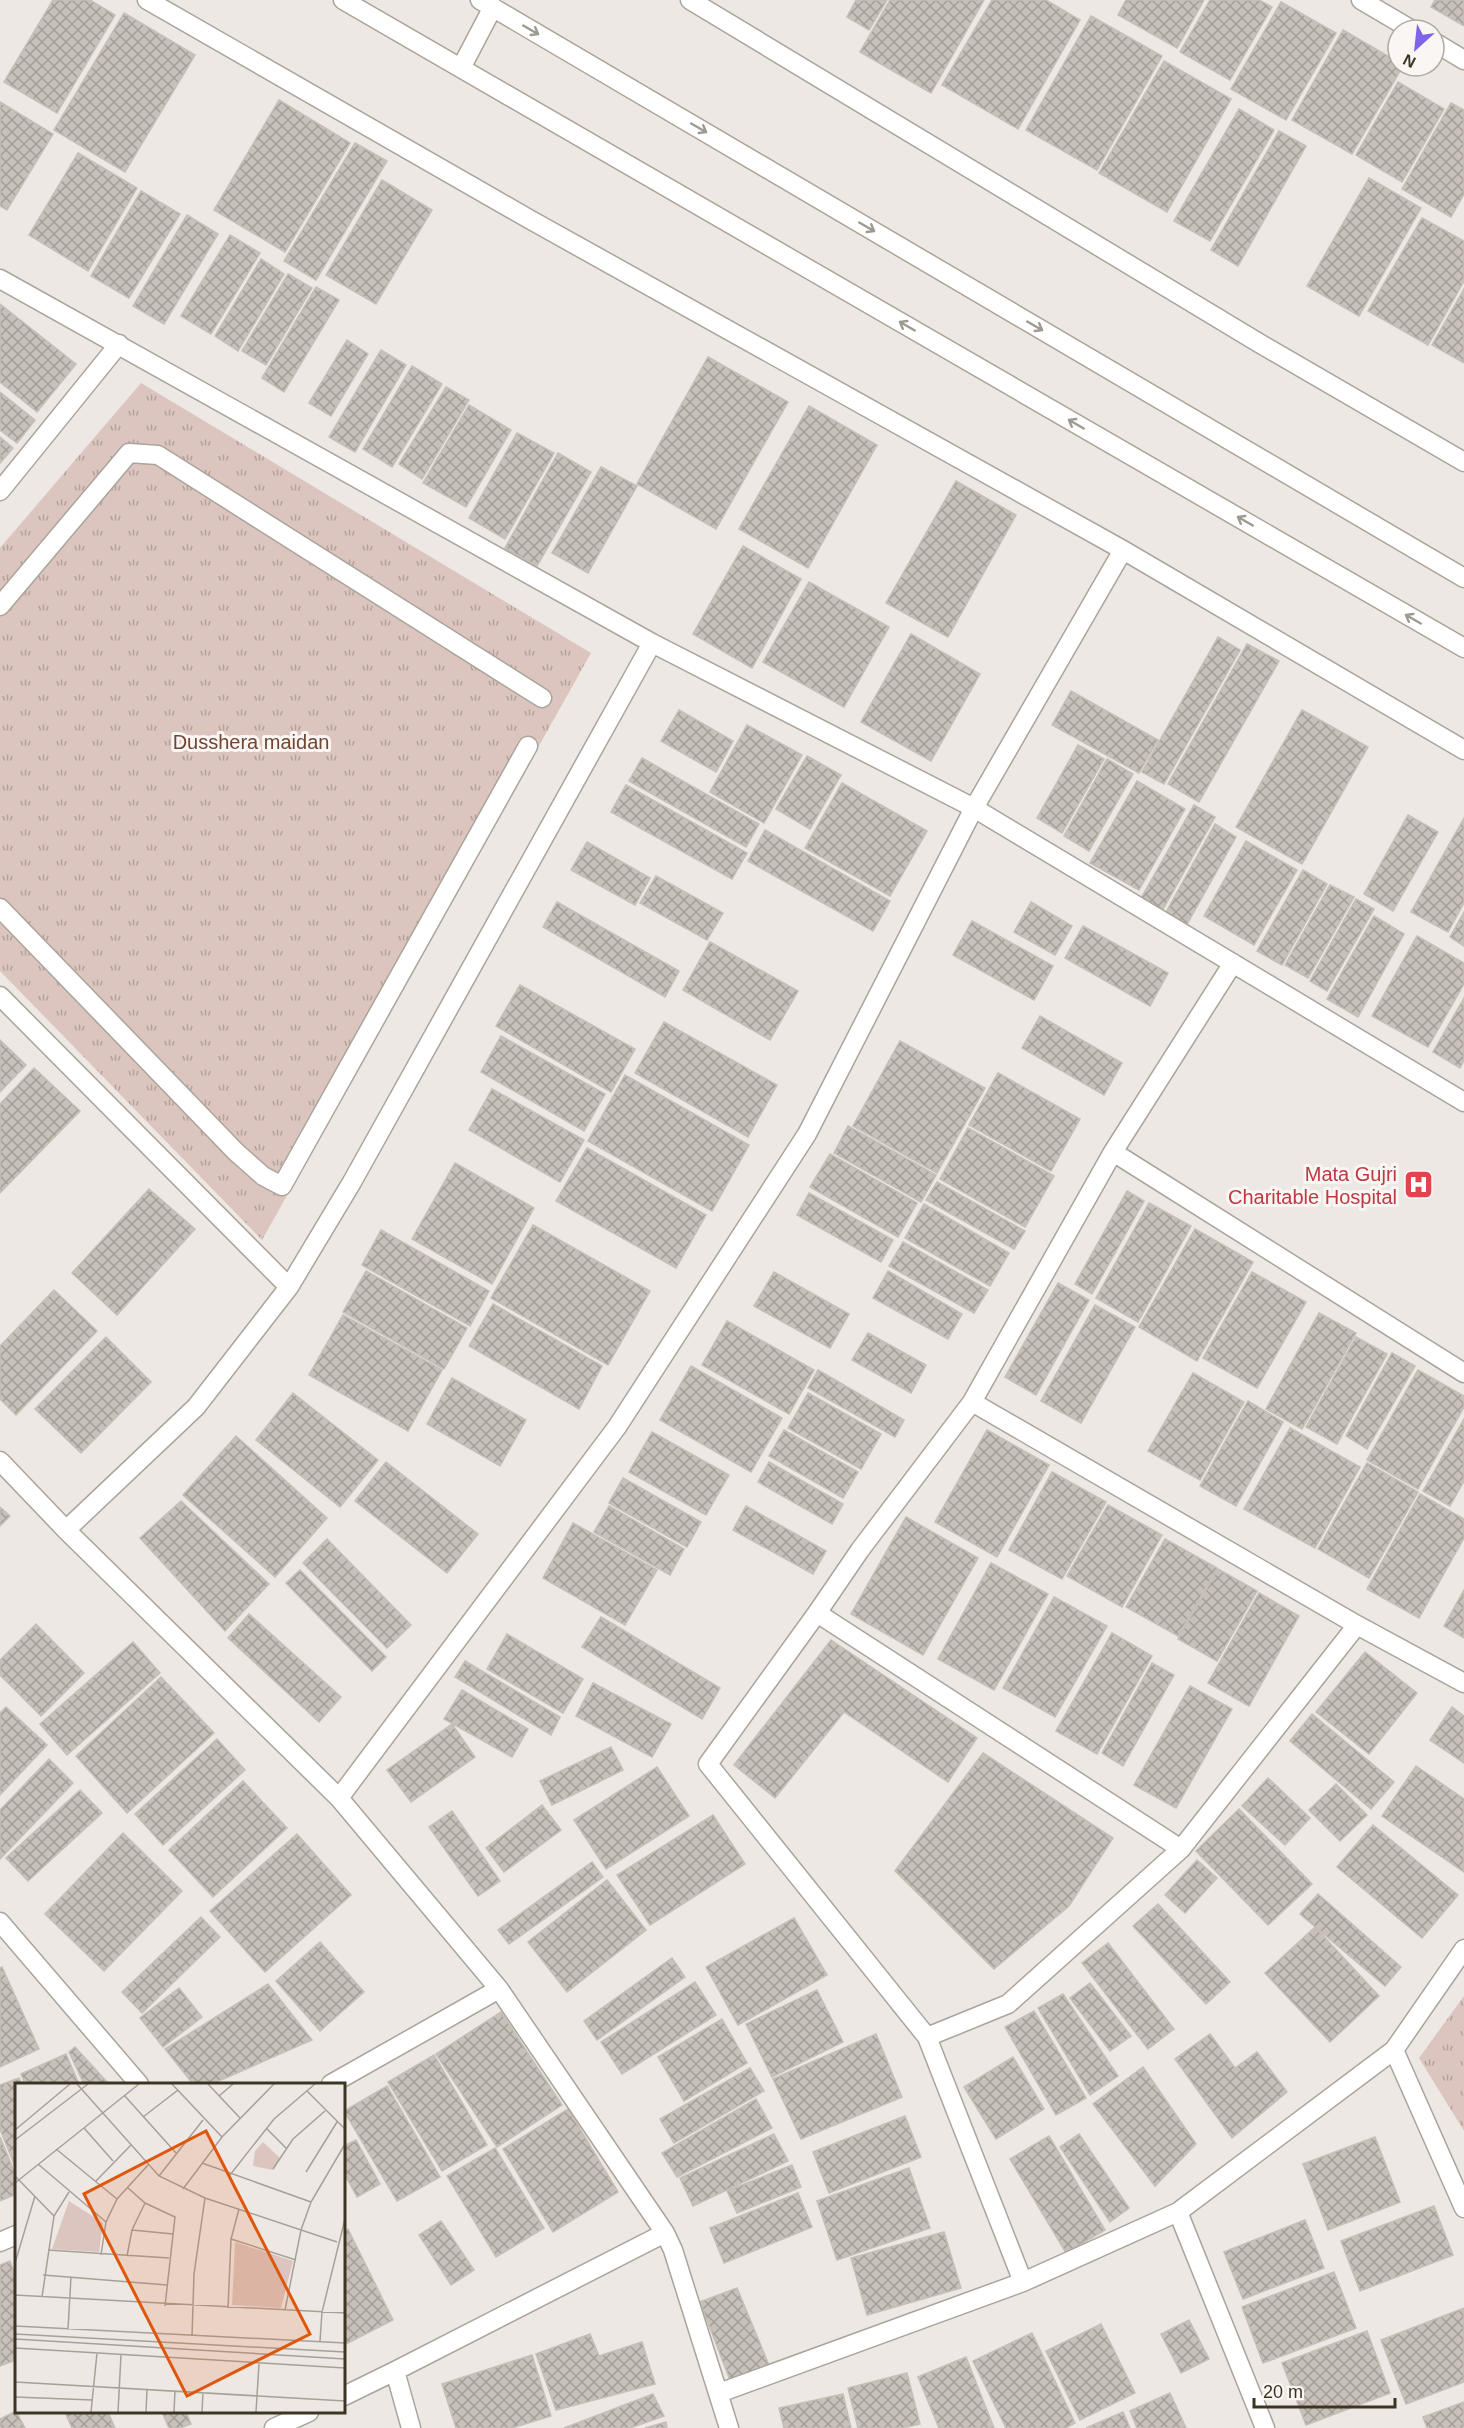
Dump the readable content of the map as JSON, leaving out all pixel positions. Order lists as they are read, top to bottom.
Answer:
{
  "parks": ["Dusshera maidan"],
  "places": {
    "hospital": ["Mata Gujri Charitable Hospital"]
  },
  "scale_bar": "20 m",
  "north": "bottom left"
}
